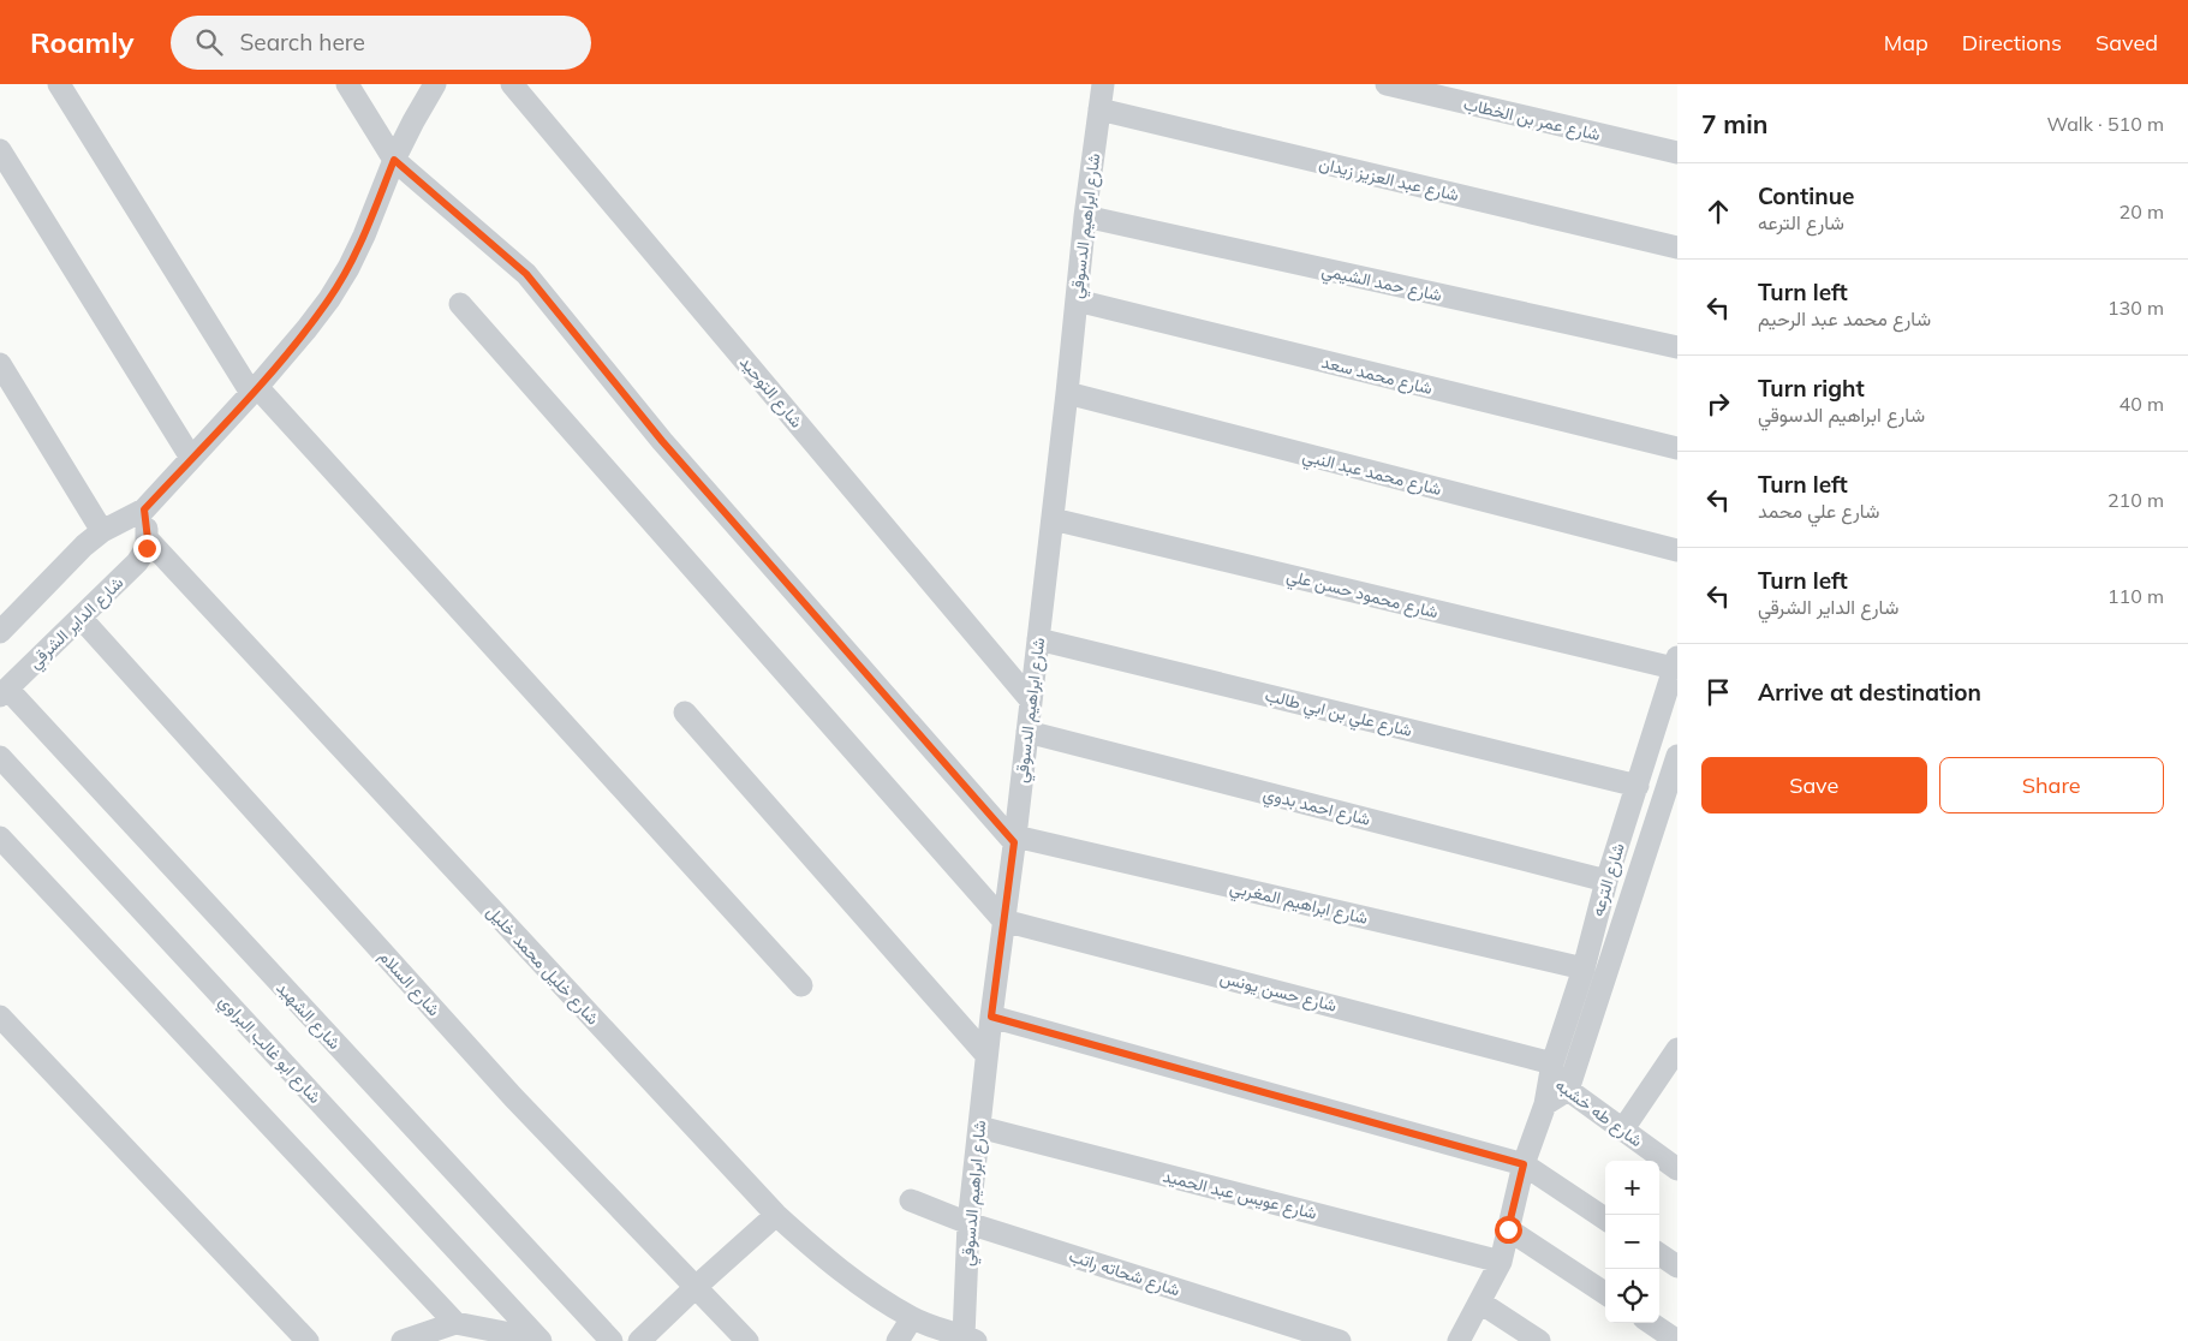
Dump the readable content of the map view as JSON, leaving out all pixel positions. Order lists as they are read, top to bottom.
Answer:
{
  "streets": {
    "street": [
      "شارع عمر بن الخطاب",
      "شارع عبد العزيز زيدان",
      "شارع ابراهيم الدسوقي",
      "شارع حمد الشيمي",
      "شارع محمد سعد",
      "شارع التوحيد",
      "شارع محمد عبد النبي",
      "شارع محمود حسن علي",
      "شارع الداير الشرقي",
      "شارع علي بن ابي طالب",
      "شارع احمد بدوي",
      "شارع الترعه",
      "شارع ابراهيم المغربي",
      "شارع خليل محمد خليل",
      "شارع السلام",
      "شارع حسن يونس",
      "شارع الشهيد",
      "شارع ابو غالب البراوي",
      "شارع طه خشبه",
      "شارع عويس عبد الحميد",
      "شارع شحاته راتب"
    ]
  },
  "crossings": [
    ["شارع عبد العزيز زيدان", "شارع ابراهيم الدسوقي"],
    ["شارع ابراهيم الدسوقي", "شارع حمد الشيمي"],
    ["شارع ابراهيم الدسوقي", "شارع محمد سعد"],
    ["شارع ابراهيم الدسوقي", "شارع التوحيد"],
    ["شارع ابراهيم الدسوقي", "شارع محمد عبد النبي"],
    ["شارع ابراهيم الدسوقي", "شارع محمود حسن علي"],
    ["شارع ابراهيم الدسوقي", "شارع علي بن ابي طالب"],
    ["شارع ابراهيم الدسوقي", "شارع احمد بدوي"],
    ["شارع ابراهيم الدسوقي", "شارع ابراهيم المغربي"],
    ["شارع ابراهيم الدسوقي", "شارع خليل محمد خليل"],
    ["شارع ابراهيم الدسوقي", "شارع حسن يونس"],
    ["شارع ابراهيم الدسوقي", "شارع عويس عبد الحميد"],
    ["شارع ابراهيم الدسوقي", "شارع شحاته راتب"],
    ["شارع محمود حسن علي", "شارع الترعه"],
    ["شارع الداير الشرقي", "شارع خليل محمد خليل"],
    ["شارع الداير الشرقي", "شارع السلام"],
    ["شارع الداير الشرقي", "شارع الشهيد"],
    ["شارع علي بن ابي طالب", "شارع الترعه"],
    ["شارع احمد بدوي", "شارع الترعه"],
    ["شارع الترعه", "شارع ابراهيم المغربي"],
    ["شارع الترعه", "شارع حسن يونس"],
    ["شارع الترعه", "شارع طه خشبه"],
    ["شارع الترعه", "شارع عويس عبد الحميد"],
    ["شارع حسن يونس", "شارع طه خشبه"]
  ],
  "page": {
    "header": "Roamly",
    "search": "Search here",
    "nav": ["Map", "Directions", "Saved"],
    "heading": ["7 min", "Walk · 510 m"],
    "list": [
      ["Continue", "شارع الترعه", "20 m"],
      ["Turn left", "شارع محمد عبد الرحيم", "130 m"],
      ["Turn right", "شارع ابراهيم الدسوقي", "40 m"],
      ["Turn left", "شارع علي محمد", "210 m"],
      ["Turn left", "شارع الداير الشرقي", "110 m"],
      "Arrive at destination"
    ],
    "buttons": ["Save", "Share"],
    "map_buttons": ["+", "−"]
  }
}
